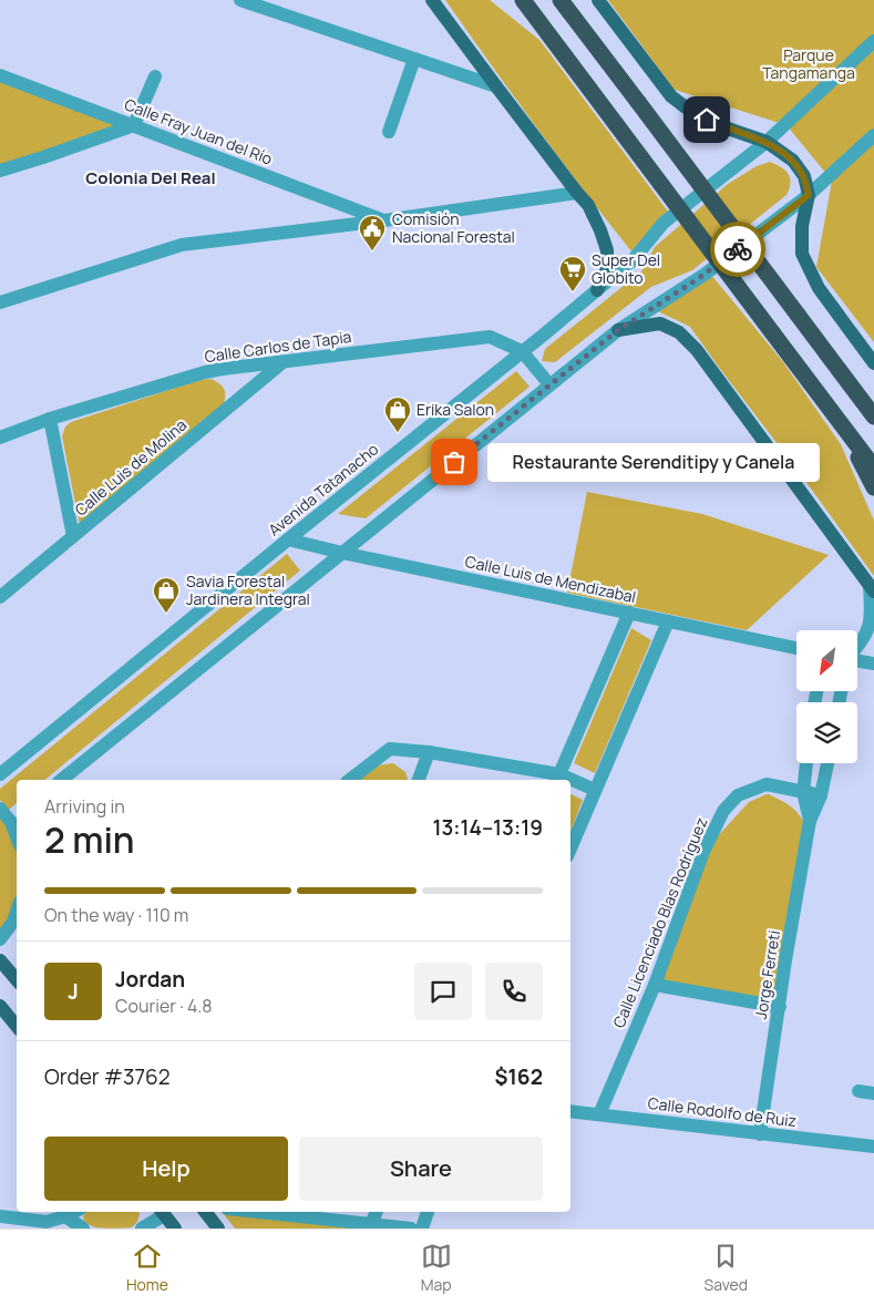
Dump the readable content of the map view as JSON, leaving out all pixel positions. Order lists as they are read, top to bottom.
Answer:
{
  "streets": {
    "street": [
      "Calle Fray Juan del Río",
      "Calle Carlos de Tapia",
      "Calle Luis de Molina",
      "Avenida Tatanacho",
      "Calle Luis de Mendizabal",
      "Calle Licenciado Blas Rodríguez",
      "Jorge Ferreti",
      "Calle Rodolfo de Ruiz"
    ]
  },
  "crossings": [
    ["Calle Carlos de Tapia", "Calle Luis de Molina"],
    ["Calle Carlos de Tapia", "Avenida Tatanacho"],
    ["Avenida Tatanacho", "Calle Luis de Mendizabal"],
    ["Calle Licenciado Blas Rodríguez", "Jorge Ferreti"],
    ["Calle Licenciado Blas Rodríguez", "Calle Rodolfo de Ruiz"],
    ["Jorge Ferreti", "Calle Rodolfo de Ruiz"]
  ],
  "districts": ["Colonia Del Real"],
  "parks": ["Parque Tangamanga"],
  "places": {
    "public building": ["Comisión Nacional Forestal"],
    "supermarket": ["Super Del Globito"],
    "shop": ["Erika Salon", "Savia Forestal Jardinera Integral"],
    "other": ["Restaurante Serenditipy y Canela"]
  },
  "north": "bottom left",
  "page": {
    "bubble": "Restaurante Serenditipy y Canela",
    "heading": ["2 min", "Arriving in", "13:14–13:19"],
    "panel": [
      "Jordan",
      "Courier · 4.8",
      "Order #3762",
      "$162"
    ],
    "bar": "On the way · 110 m",
    "round": "J",
    "buttons": ["Help", "Share"],
    "tabs": ["Home", "Map", "Saved"]
  }
}
